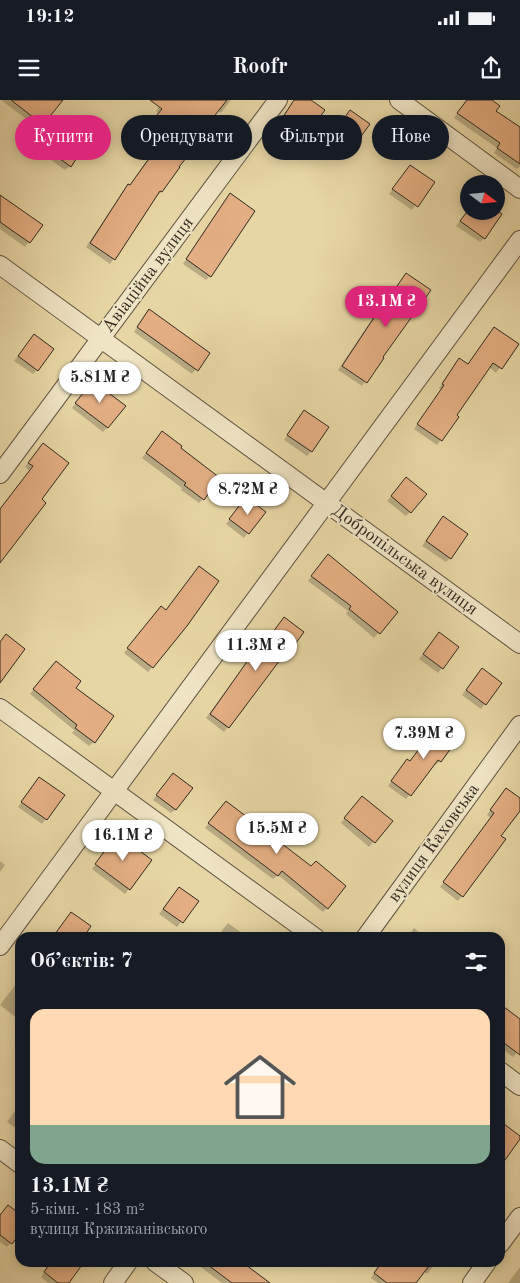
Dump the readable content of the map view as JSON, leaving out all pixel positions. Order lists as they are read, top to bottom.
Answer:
{
  "streets": {
    "street": ["Авіаційна вулиця", "Добропільська вулиця", "вулиця Каховська"]
  },
  "crossings": [
    ["Авіаційна вулиця", "Добропільська вулиця"]
  ],
  "north": "right",
  "page": {
    "status": "19:12",
    "header": "Roofr",
    "chip": [
      "Купити",
      "Орендувати",
      "Фільтри",
      "Нове"
    ],
    "price": [
      "13.1M ₴",
      "5.81M ₴",
      "8.72M ₴",
      "11.3M ₴",
      "7.39M ₴",
      "15.5M ₴",
      "16.1M ₴"
    ],
    "heading": "Об’єктів: 7",
    "list": [
      {
        "name": "13.1M ₴",
        "note": "5-кімн. · 183 m² · вулиця Кржижанівського"
      }
    ]
  }
}
